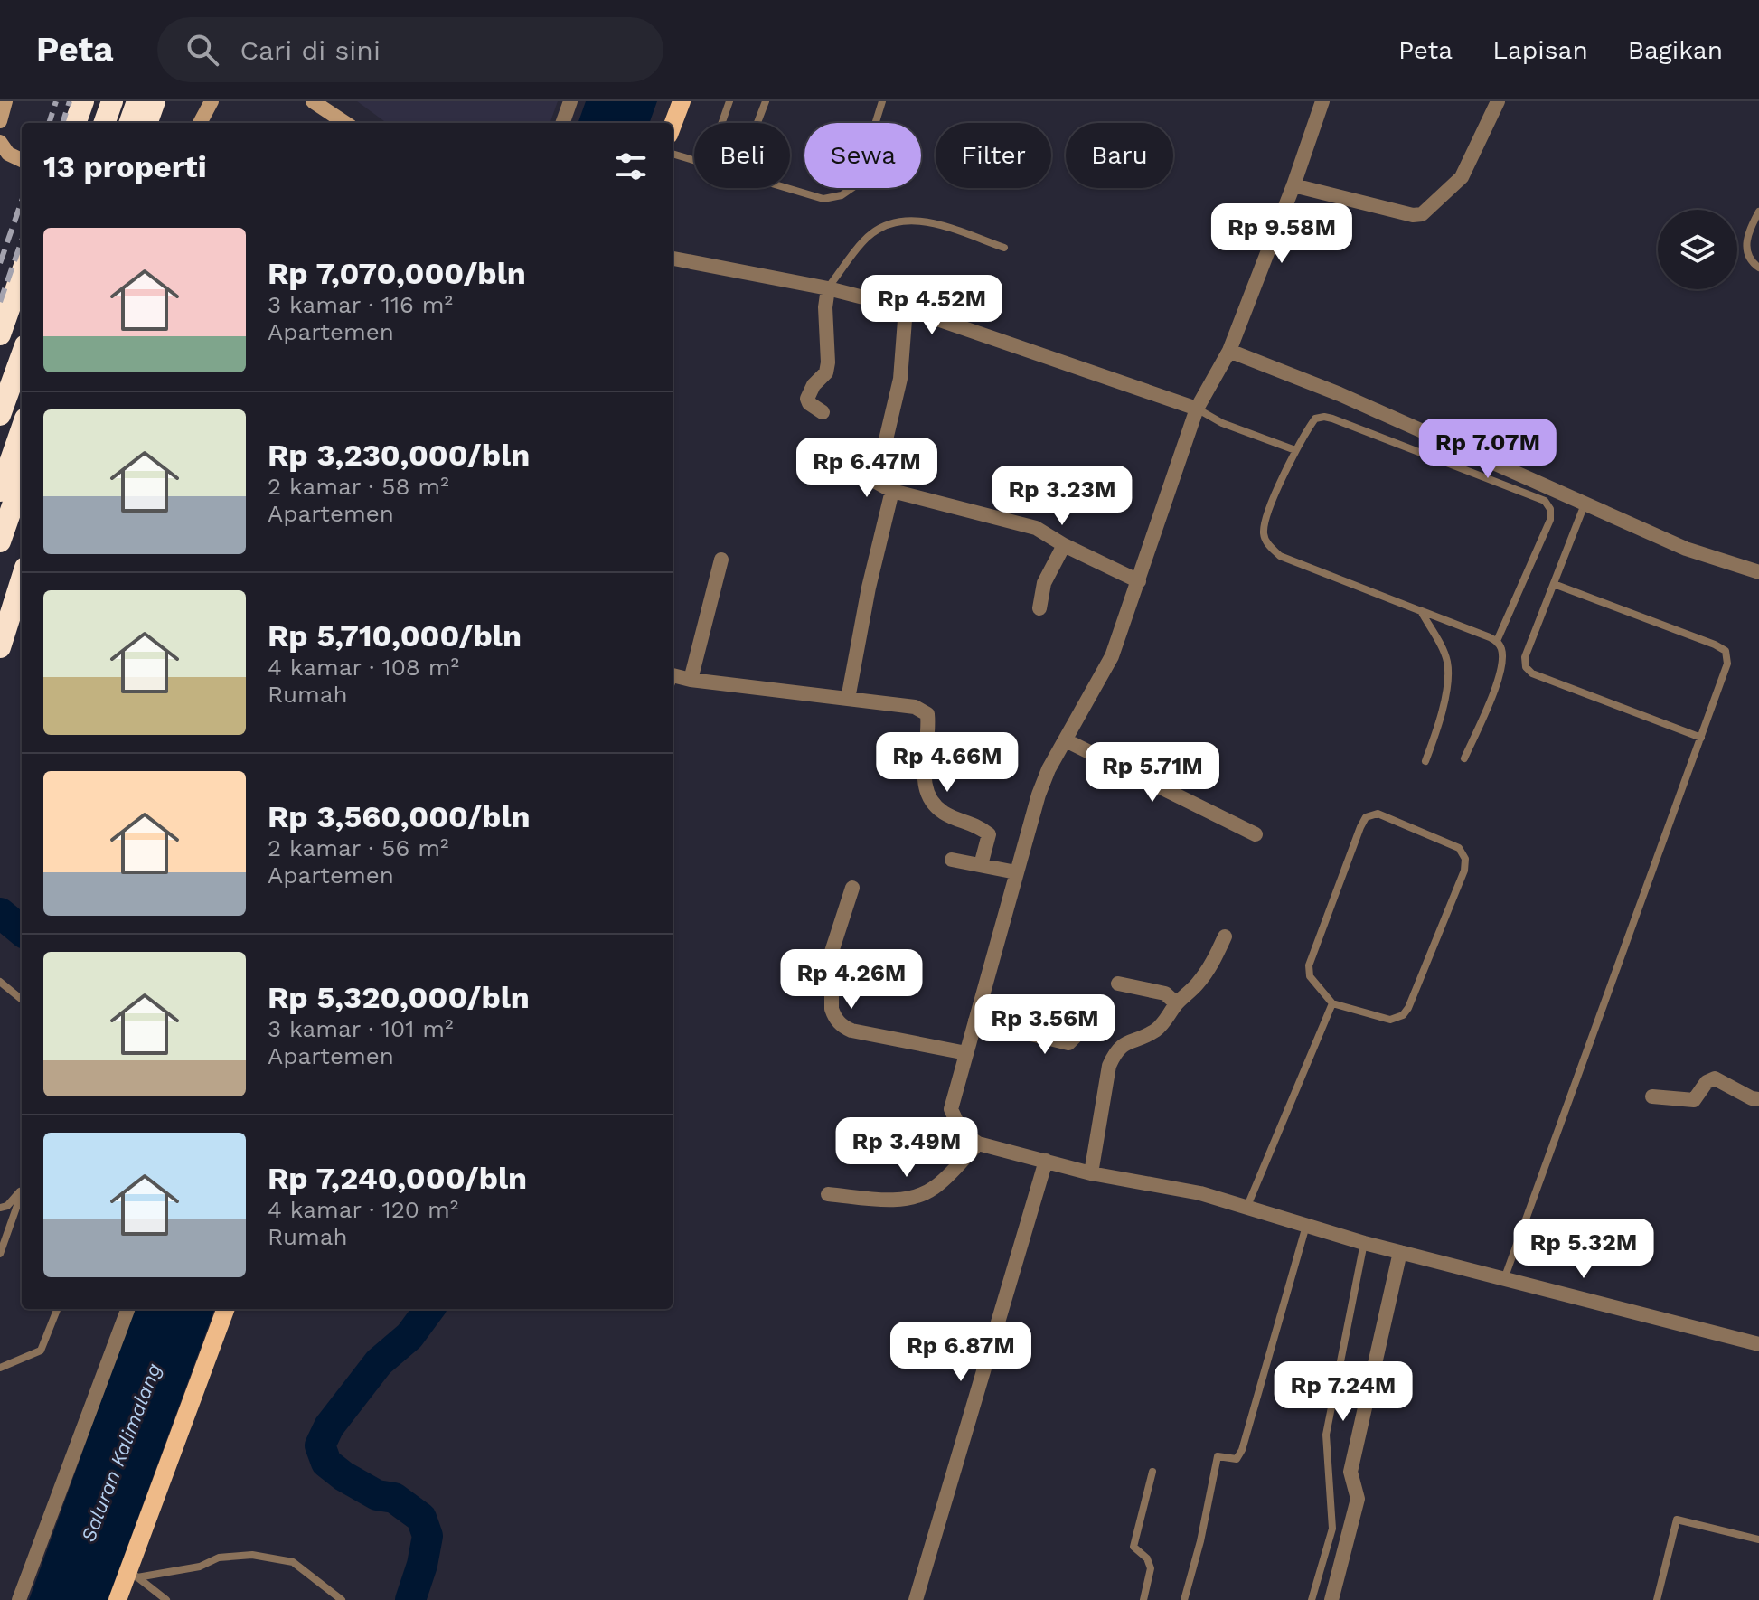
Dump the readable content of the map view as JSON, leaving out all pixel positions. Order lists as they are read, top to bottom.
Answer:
{
  "water": ["Saluran Kalimalang"],
  "page": {
    "header": "Peta",
    "search": "Cari di sini",
    "nav": ["Peta", "Lapisan", "Bagikan"],
    "chip": [
      "Beli",
      "Sewa",
      "Filter",
      "Baru"
    ],
    "heading": "13 properti",
    "price": [
      "Rp 9.58M",
      "Rp 4.52M",
      "Rp 7.07M",
      "Rp 6.47M",
      "Rp 3.23M",
      "Rp 4.66M",
      "Rp 5.71M",
      "Rp 4.26M",
      "Rp 3.56M",
      "Rp 3.49M",
      "Rp 5.32M",
      "Rp 6.87M",
      "Rp 7.24M"
    ],
    "list": [
      {
        "name": "Rp 7,070,000/bln",
        "note": "3 kamar · 116 m² · Apartemen"
      },
      {
        "name": "Rp 3,230,000/bln",
        "note": "2 kamar · 58 m² · Apartemen"
      },
      {
        "name": "Rp 5,710,000/bln",
        "note": "4 kamar · 108 m² · Rumah"
      },
      {
        "name": "Rp 3,560,000/bln",
        "note": "2 kamar · 56 m² · Apartemen"
      },
      {
        "name": "Rp 5,320,000/bln",
        "note": "3 kamar · 101 m² · Apartemen"
      },
      {
        "name": "Rp 7,240,000/bln",
        "note": "4 kamar · 120 m² · Rumah"
      }
    ]
  }
}
